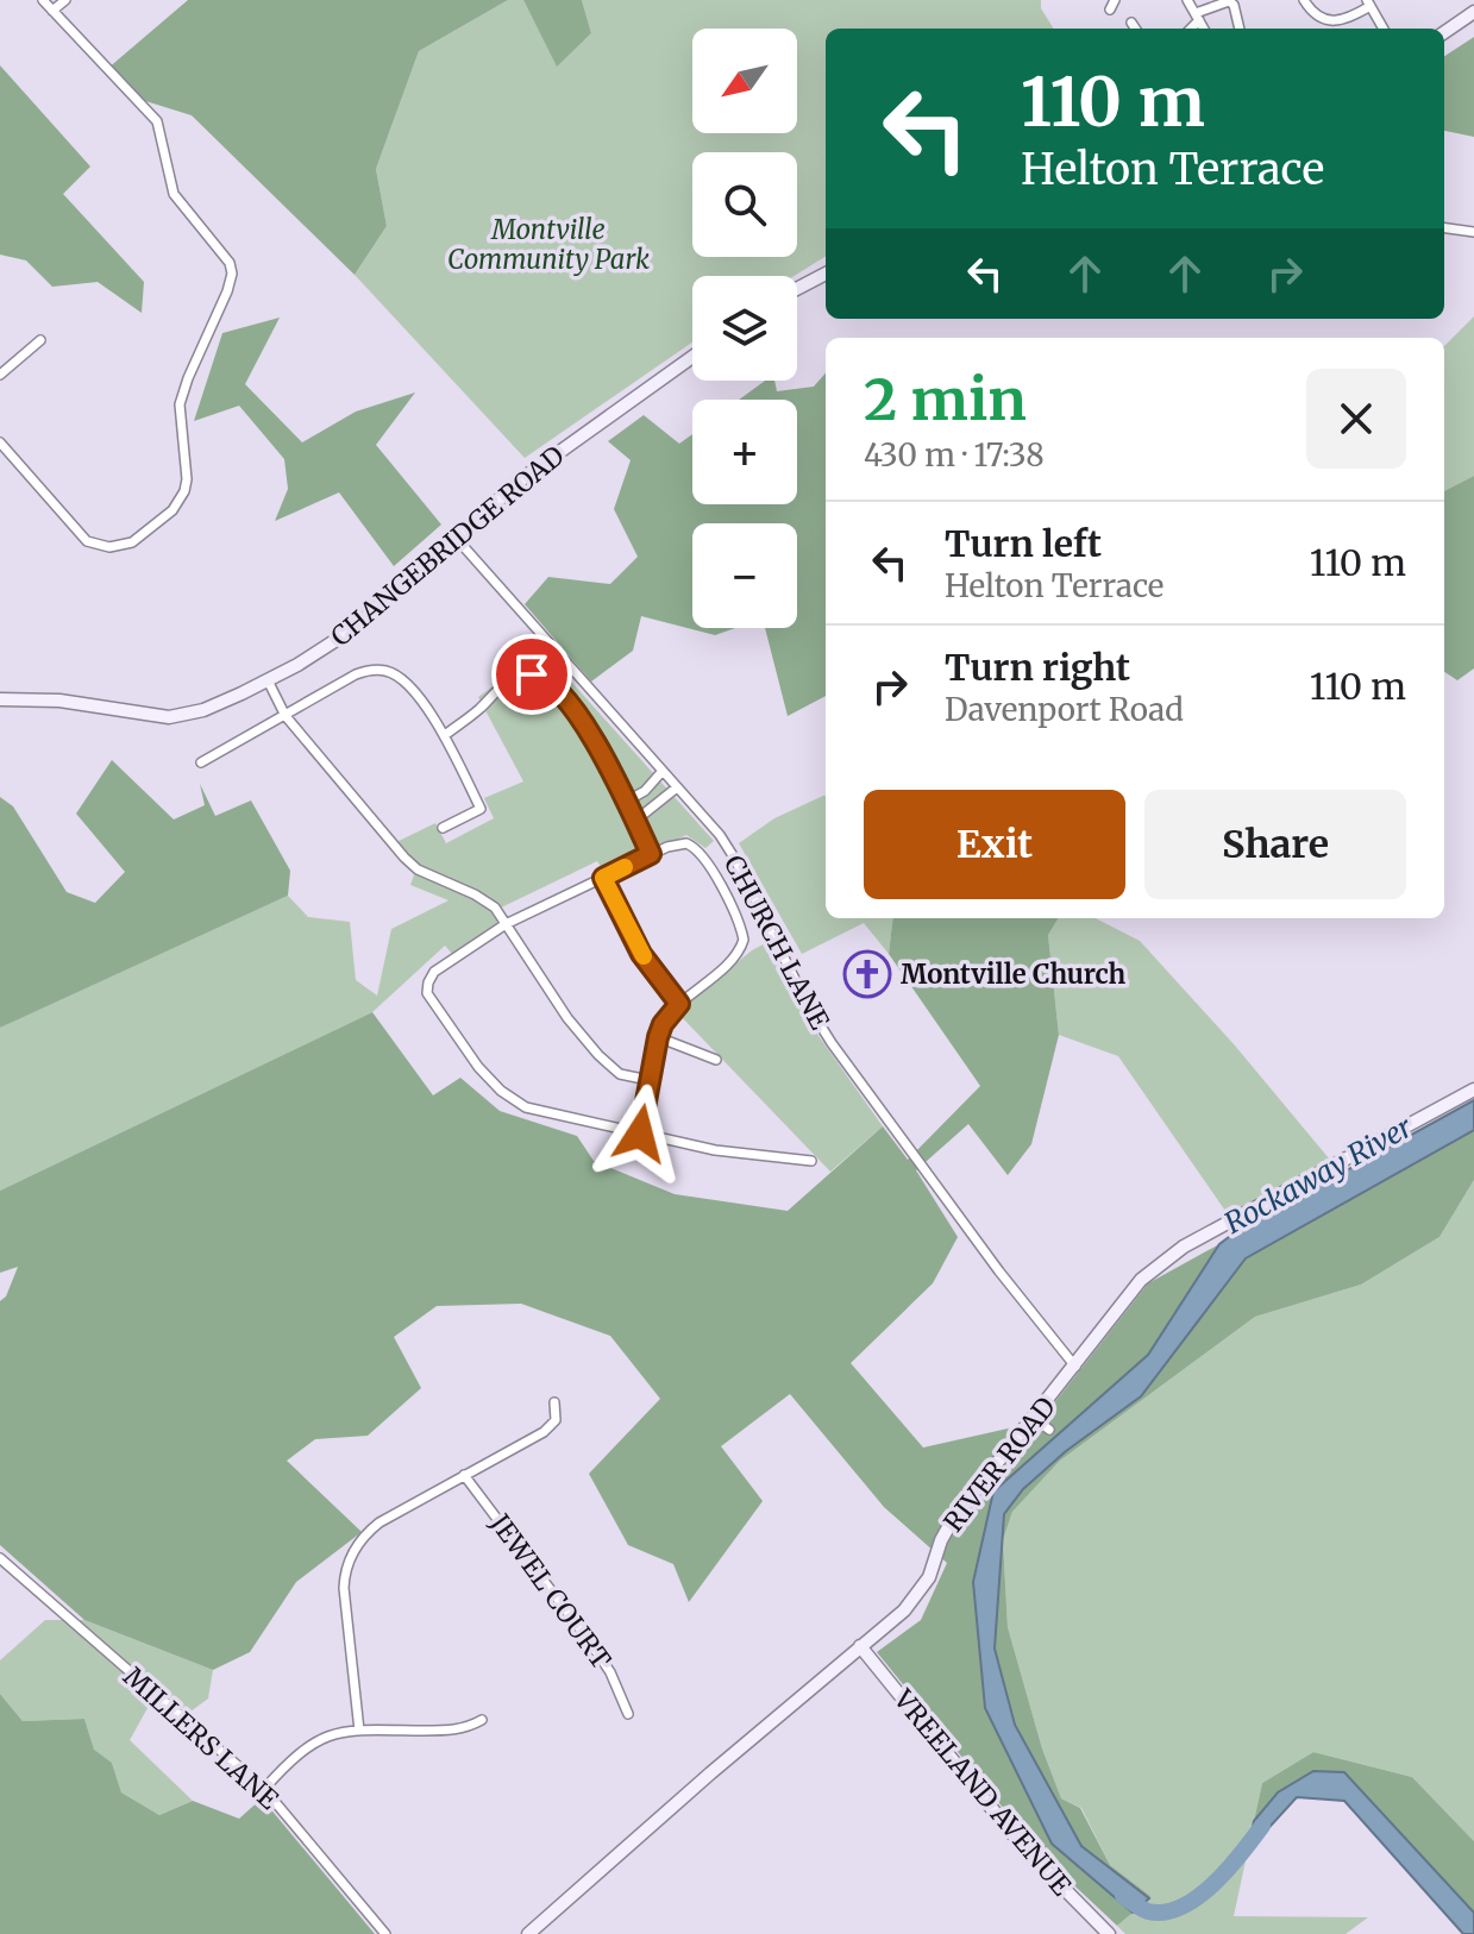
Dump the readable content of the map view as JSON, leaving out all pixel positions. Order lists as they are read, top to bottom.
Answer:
{
  "streets": {
    "street": [
      "CHANGEBRIDGE ROAD",
      "CHURCH LANE",
      "RIVER ROAD",
      "JEWEL COURT",
      "MILLERS LANE",
      "VREELAND AVENUE"
    ]
  },
  "crossings": [
    ["CHANGEBRIDGE ROAD", "CHURCH LANE"],
    ["CHURCH LANE", "RIVER ROAD"],
    ["RIVER ROAD", "VREELAND AVENUE"]
  ],
  "water": ["Rockaway River"],
  "parks": ["Montville Community Park"],
  "places": {
    "church": ["Montville Church"]
  },
  "north": "bottom left",
  "page": {
    "map_buttons": ["+", "−"],
    "turn": ["110 m", "Helton Terrace"],
    "heading": ["2 min", "430 m · 17:38"],
    "list": [
      {
        "name": "Turn left",
        "note": "Helton Terrace",
        "value": "110 m"
      },
      {
        "name": "Turn right",
        "note": "Davenport Road",
        "value": "110 m"
      }
    ],
    "buttons": ["Exit", "Share"]
  }
}
